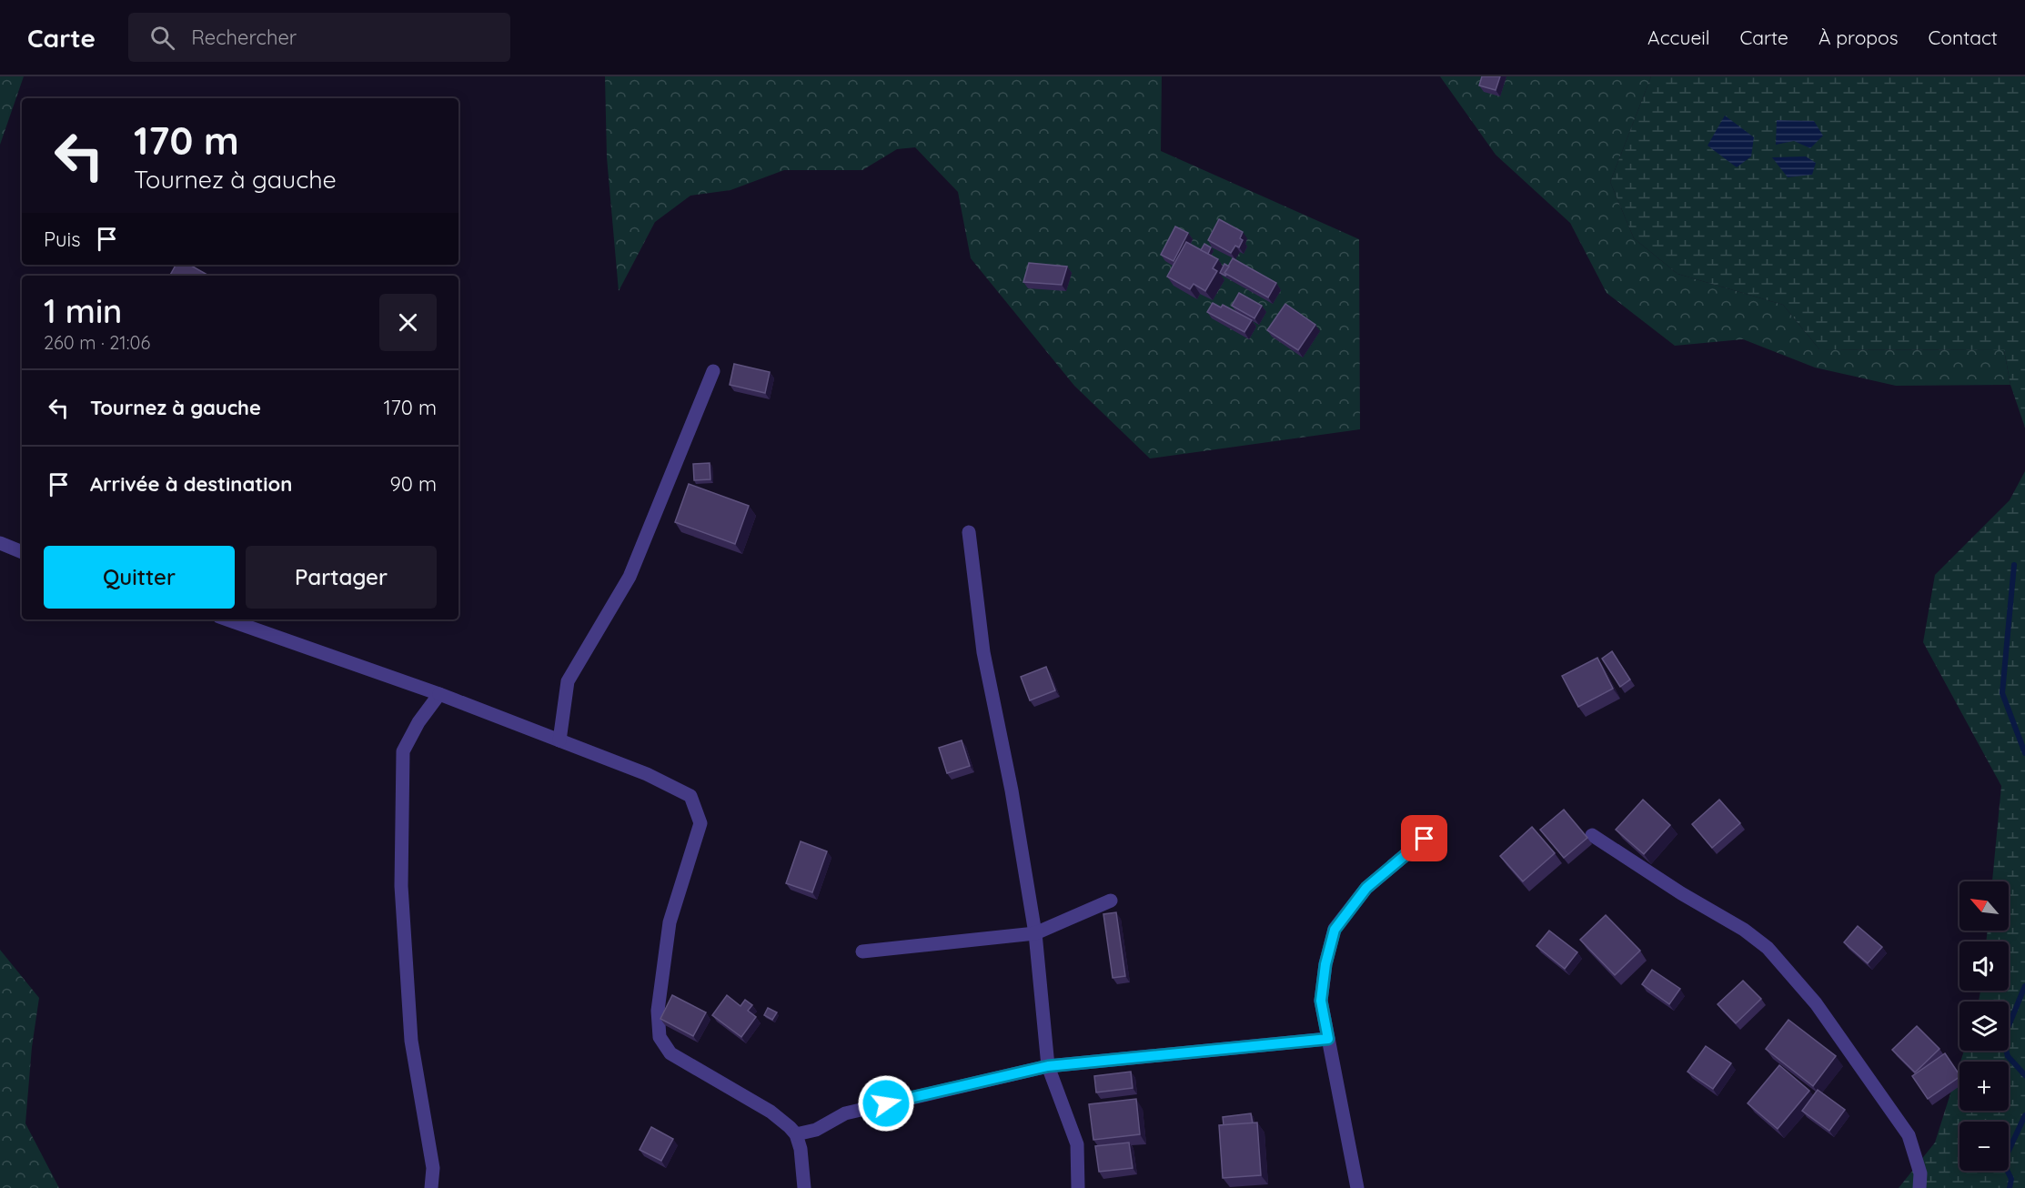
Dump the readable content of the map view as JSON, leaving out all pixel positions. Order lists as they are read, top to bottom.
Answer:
{
  "north": "top left",
  "page": {
    "header": "Carte",
    "search": "Rechercher",
    "nav": [
      "Accueil",
      "Carte",
      "À propos",
      "Contact"
    ],
    "turn": ["170 m", "Tournez à gauche"],
    "then": "Puis",
    "heading": ["1 min", "260 m · 21:06"],
    "list": [
      {
        "name": "Tournez à gauche",
        "value": "170 m"
      },
      {
        "name": "Arrivée à destination",
        "value": "90 m"
      }
    ],
    "buttons": ["Quitter", "Partager"],
    "map_buttons": ["+", "−"]
  }
}
